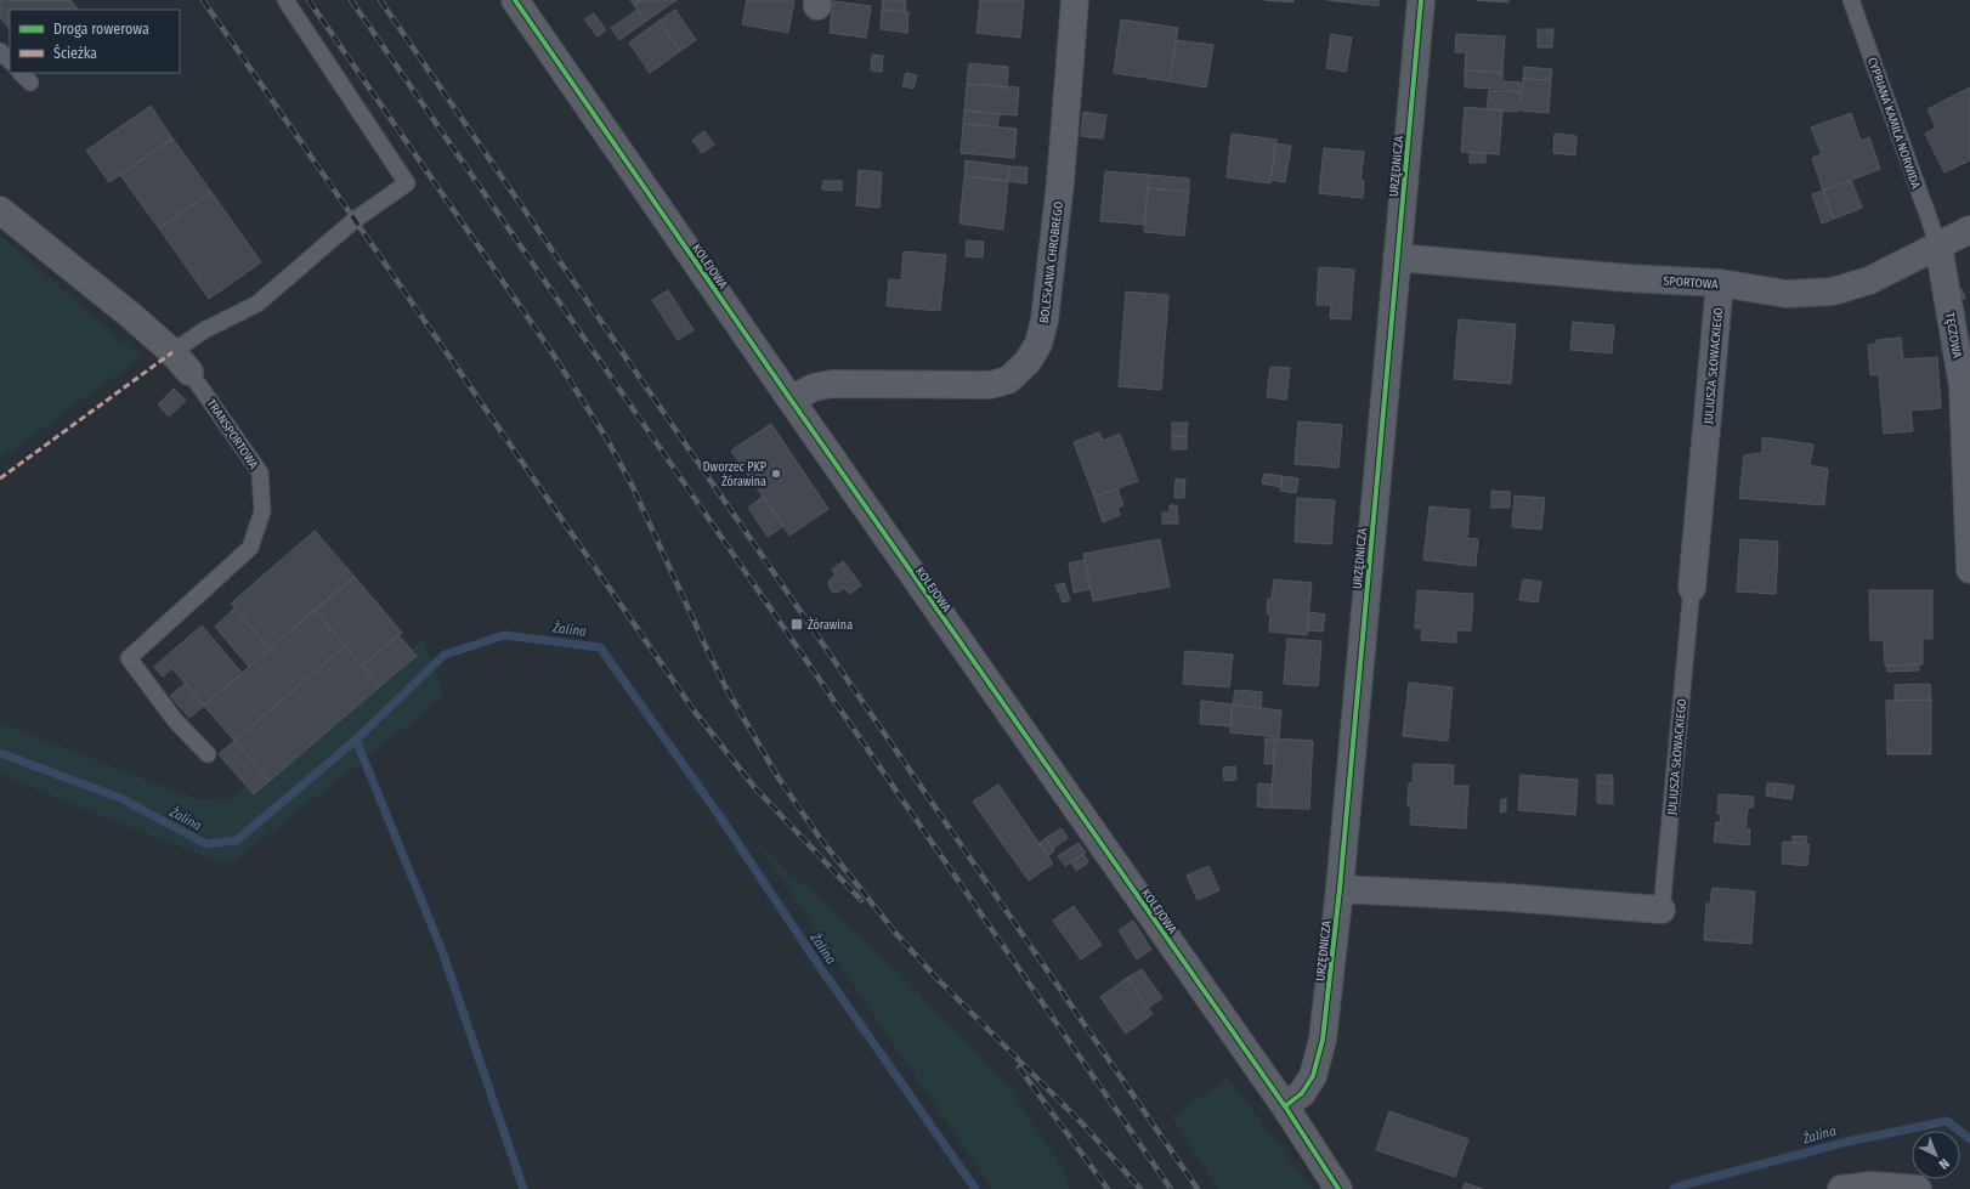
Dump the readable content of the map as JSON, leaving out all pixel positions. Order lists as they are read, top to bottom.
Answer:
{
  "streets": {
    "street": [
      "URZĘDNICZA",
      "BOLESŁAWA CHROBREGO",
      "KOLEJOWA",
      "SPORTOWA",
      "TĘCZOWA",
      "JULIUSZA SŁOWACKIEGO",
      "TRANSPORTOWA"
    ],
    "lane": ["CYPRIANA KAMILA NORWIDA"]
  },
  "crossings": [
    ["CYPRIANA KAMILA NORWIDA", "SPORTOWA"],
    ["CYPRIANA KAMILA NORWIDA", "TĘCZOWA"],
    ["URZĘDNICZA", "KOLEJOWA"],
    ["URZĘDNICZA", "SPORTOWA"],
    ["URZĘDNICZA", "JULIUSZA SŁOWACKIEGO"],
    ["BOLESŁAWA CHROBREGO", "KOLEJOWA"],
    ["SPORTOWA", "TĘCZOWA"],
    ["SPORTOWA", "JULIUSZA SŁOWACKIEGO"]
  ],
  "water": ["Żalina"],
  "places": {
    "other": ["Dworzec PKP Żórawina"],
    "transit": ["Żórawina"]
  },
  "legend": ["Droga rowerowa", "Ścieżka"],
  "north": "bottom right"
}
